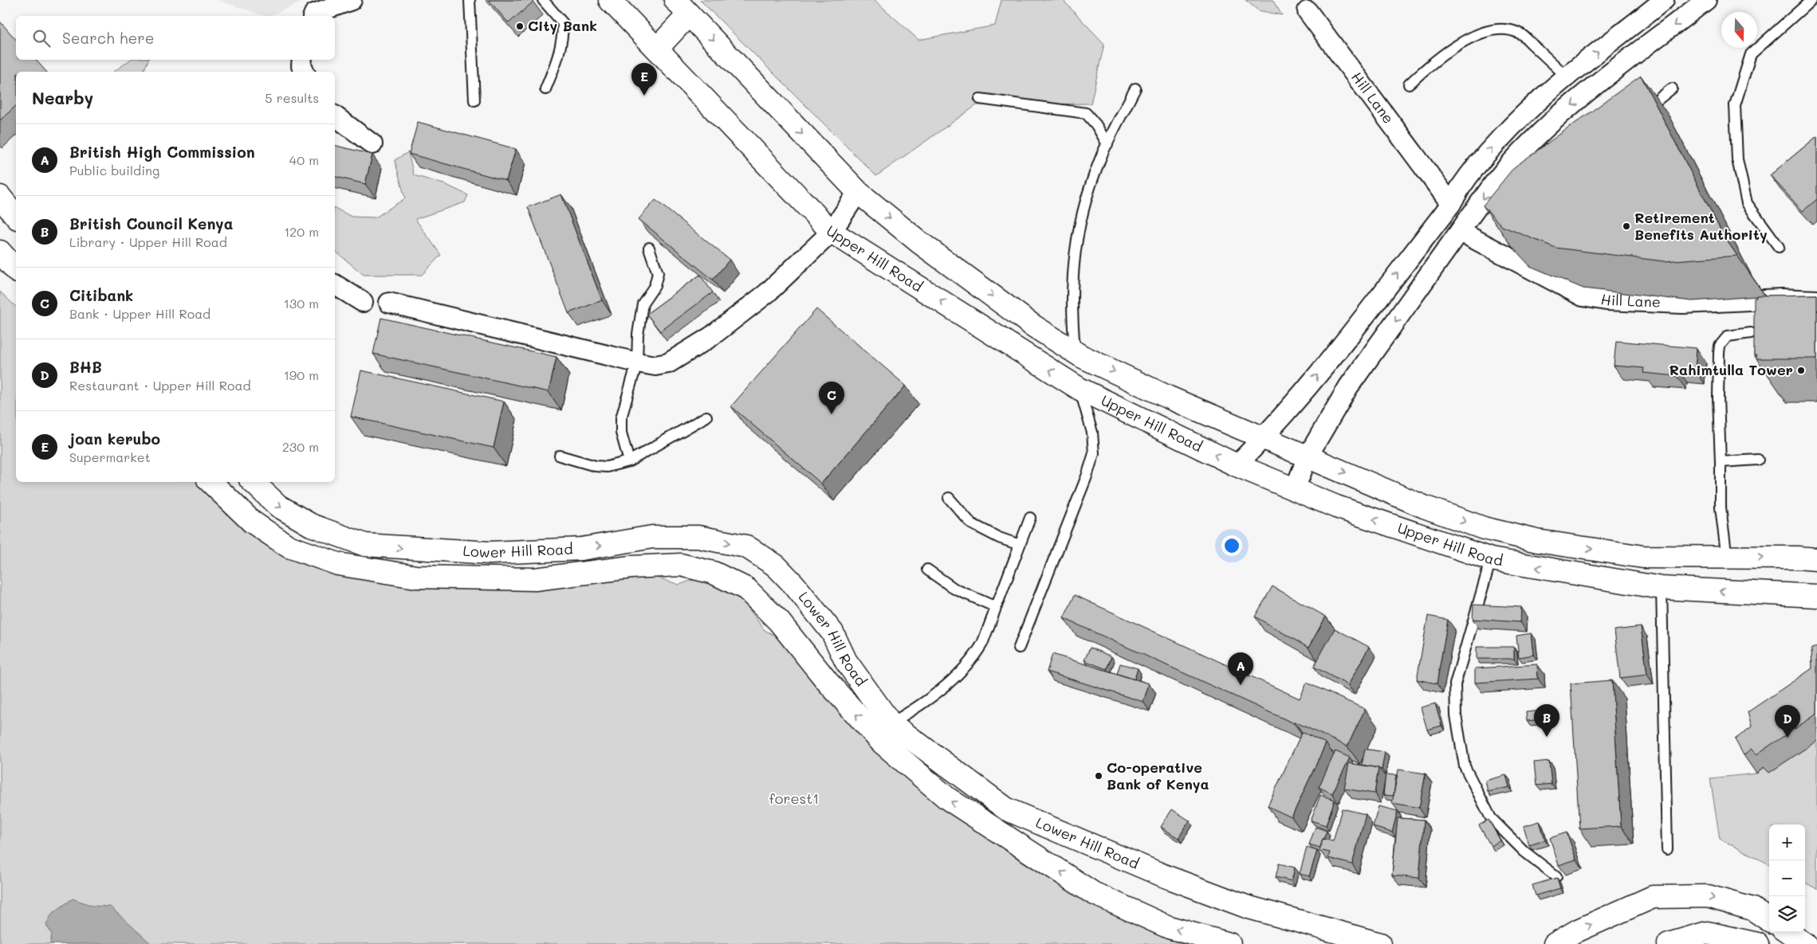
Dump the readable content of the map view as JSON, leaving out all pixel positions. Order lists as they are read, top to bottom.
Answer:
{
  "streets": {
    "street": ["Hill Lane", "Upper Hill Road", "Lower Hill Road"]
  },
  "parks": ["forest1"],
  "places": [
    "City Bank",
    "Retirement Benefits Authority",
    "Rahimtulla Tower",
    "Co-operative Bank of Kenya"
  ],
  "north": "bottom",
  "page": {
    "search": "Search here",
    "pins": [
      "E",
      "C",
      "A",
      "B",
      "D"
    ],
    "heading": ["Nearby", "5 results"],
    "list": [
      {
        "mark": "A",
        "name": "British High Commission",
        "note": "Public building",
        "value": "40 m"
      },
      {
        "mark": "B",
        "name": "British Council Kenya",
        "note": "Library · Upper Hill Road",
        "value": "120 m"
      },
      {
        "mark": "C",
        "name": "Citibank",
        "note": "Bank · Upper Hill Road",
        "value": "130 m"
      },
      {
        "mark": "D",
        "name": "BHB",
        "note": "Restaurant · Upper Hill Road",
        "value": "190 m"
      },
      {
        "mark": "E",
        "name": "joan kerubo",
        "note": "Supermarket",
        "value": "230 m"
      }
    ],
    "map_buttons": ["+", "−"]
  }
}
